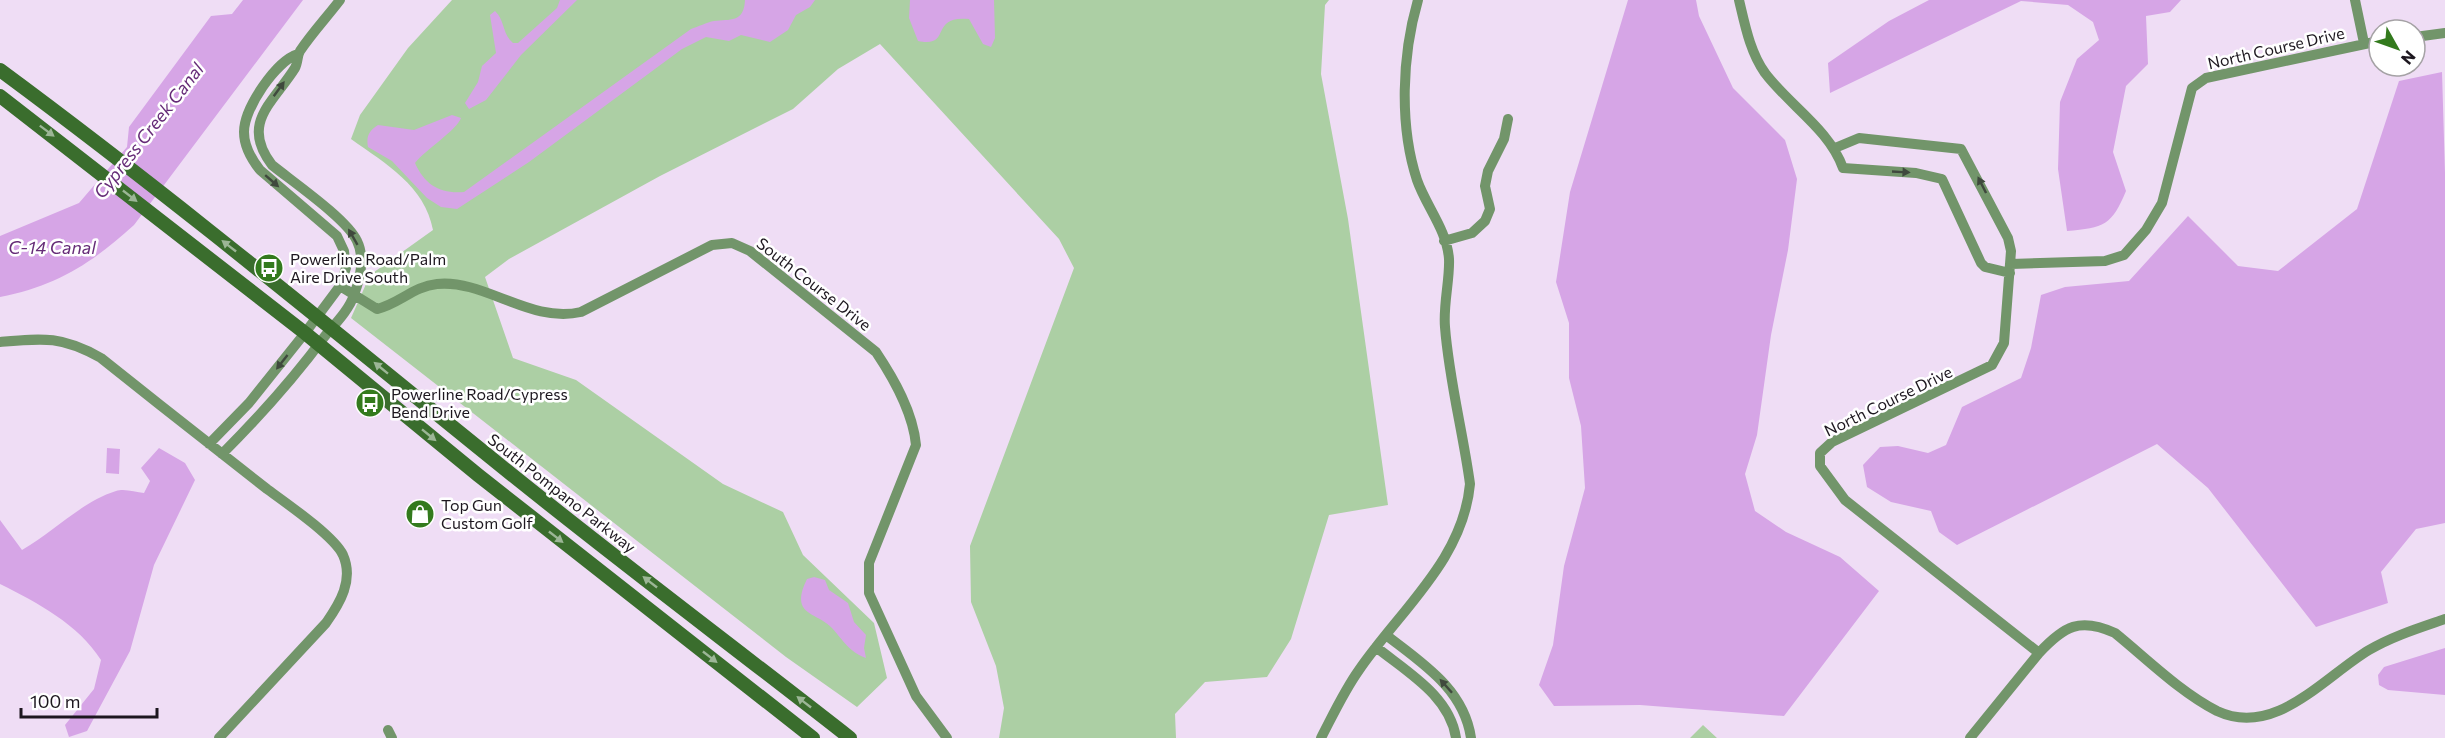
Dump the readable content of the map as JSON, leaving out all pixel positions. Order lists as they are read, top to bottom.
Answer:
{
  "streets": {
    "main road": ["South Pompano Parkway"],
    "street": ["North Course Drive", "South Course Drive"]
  },
  "water": ["Cypress Creek Canal", "C-14 Canal"],
  "places": {
    "bus stop": ["Powerline Road/Palm Aire Drive South", "Powerline Road/Cypress Bend Drive"],
    "shop": ["Top Gun Custom Golf"]
  },
  "scale_bar": "100 m",
  "north": "bottom right"
}
